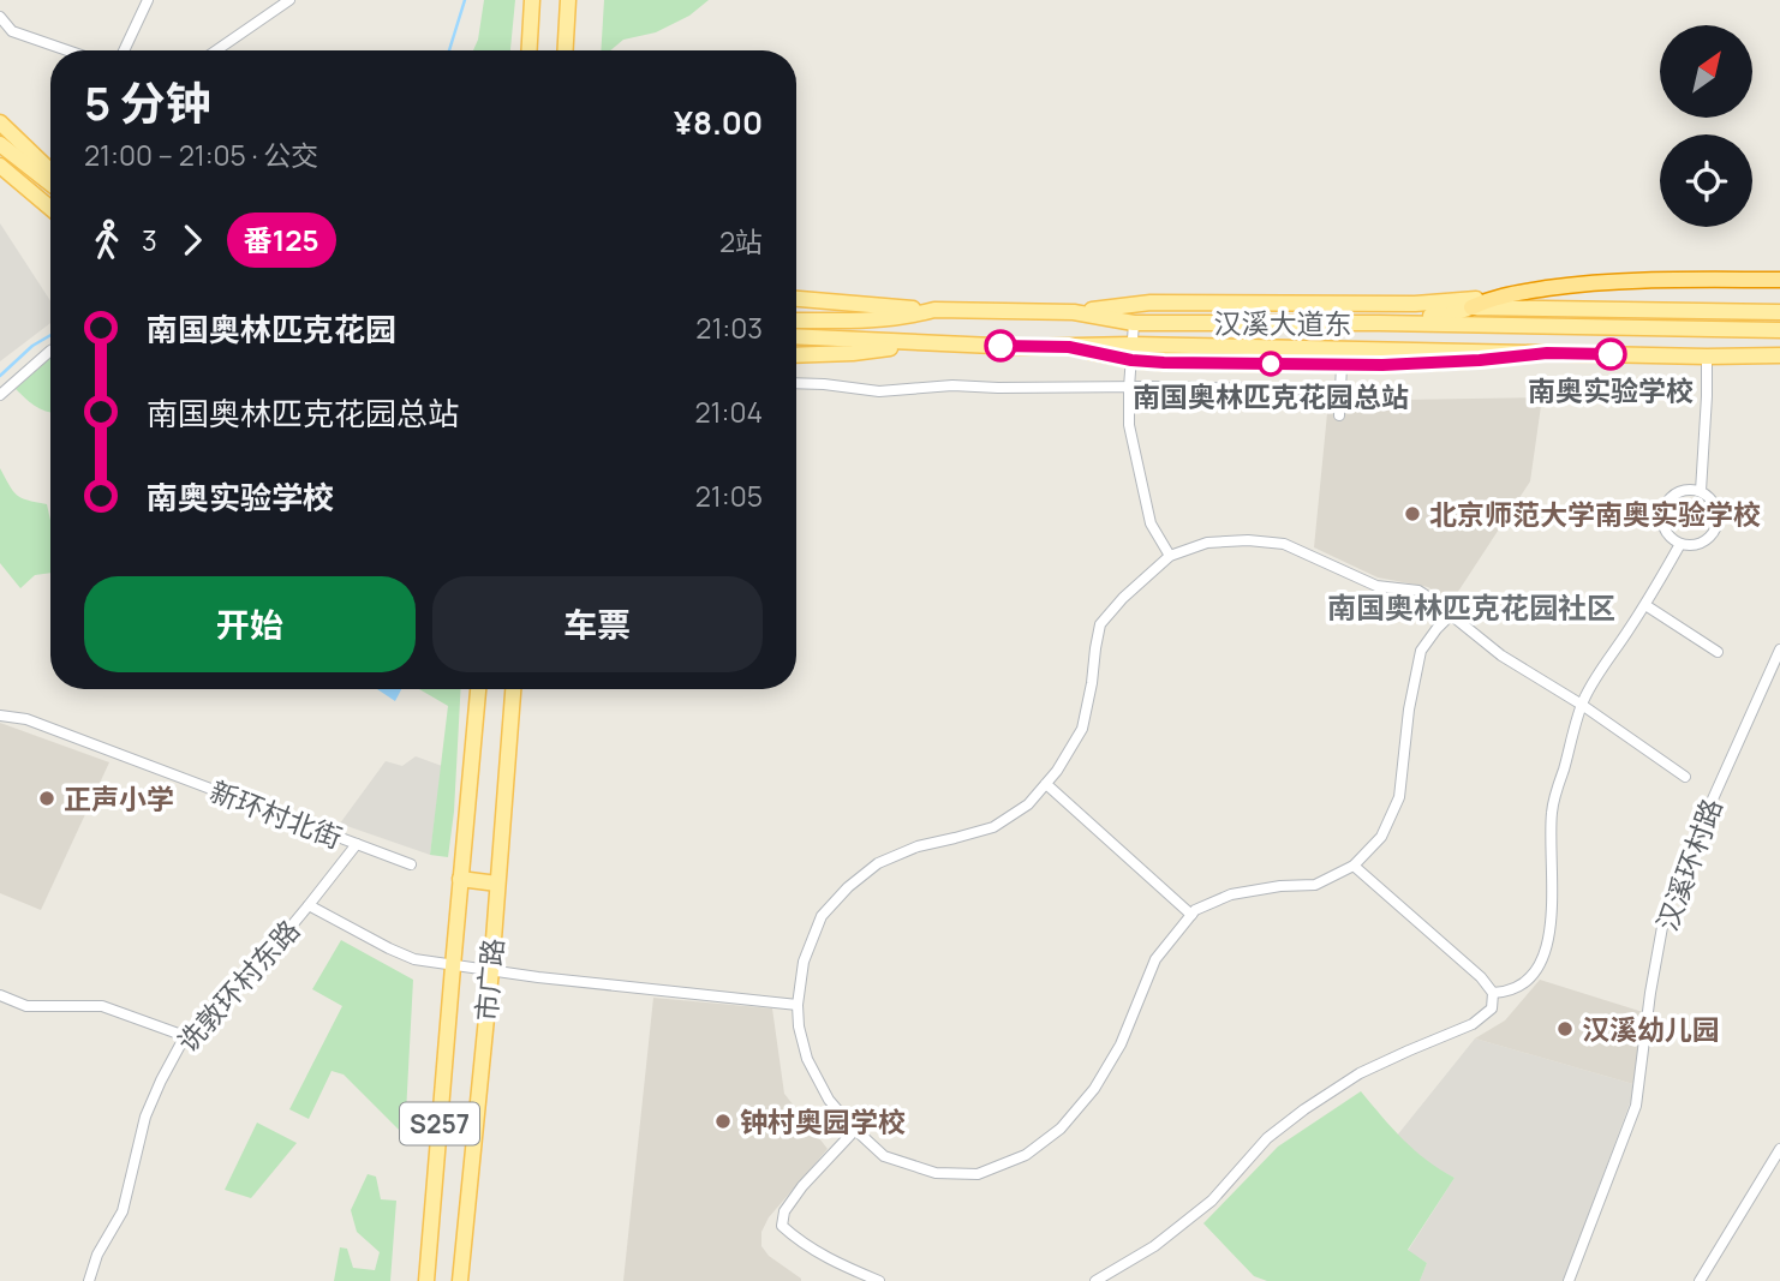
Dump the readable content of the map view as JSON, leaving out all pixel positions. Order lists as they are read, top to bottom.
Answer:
{
  "streets": {
    "main road": ["汉溪大道东", "市广路", "S257"],
    "street": ["新环村北街", "汉溪环村路", "诜敦环村东路"]
  },
  "crossings": [
    ["新环村北街", "诜敦环村东路"]
  ],
  "districts": ["南国奥林匹克花园社区"],
  "places": [
    "南奥实验学校",
    "南国奥林匹克花园总站",
    "北京师范大学南奥实验学校",
    "正声小学",
    "汉溪幼儿园",
    "钟村奥园学校"
  ],
  "lines": ["bus line 番125"],
  "north": "top right",
  "page": {
    "heading": ["5 分钟", "21:00 – 21:05 · 公交", "¥8.00"],
    "legs": ["3", "番125", "2站"],
    "list": [
      {
        "name": "南国奥林匹克花园",
        "value": "21:03"
      },
      {
        "name": "南国奥林匹克花园总站",
        "value": "21:04"
      },
      {
        "name": "南奥实验学校",
        "value": "21:05"
      }
    ],
    "buttons": ["开始", "车票"]
  }
}
